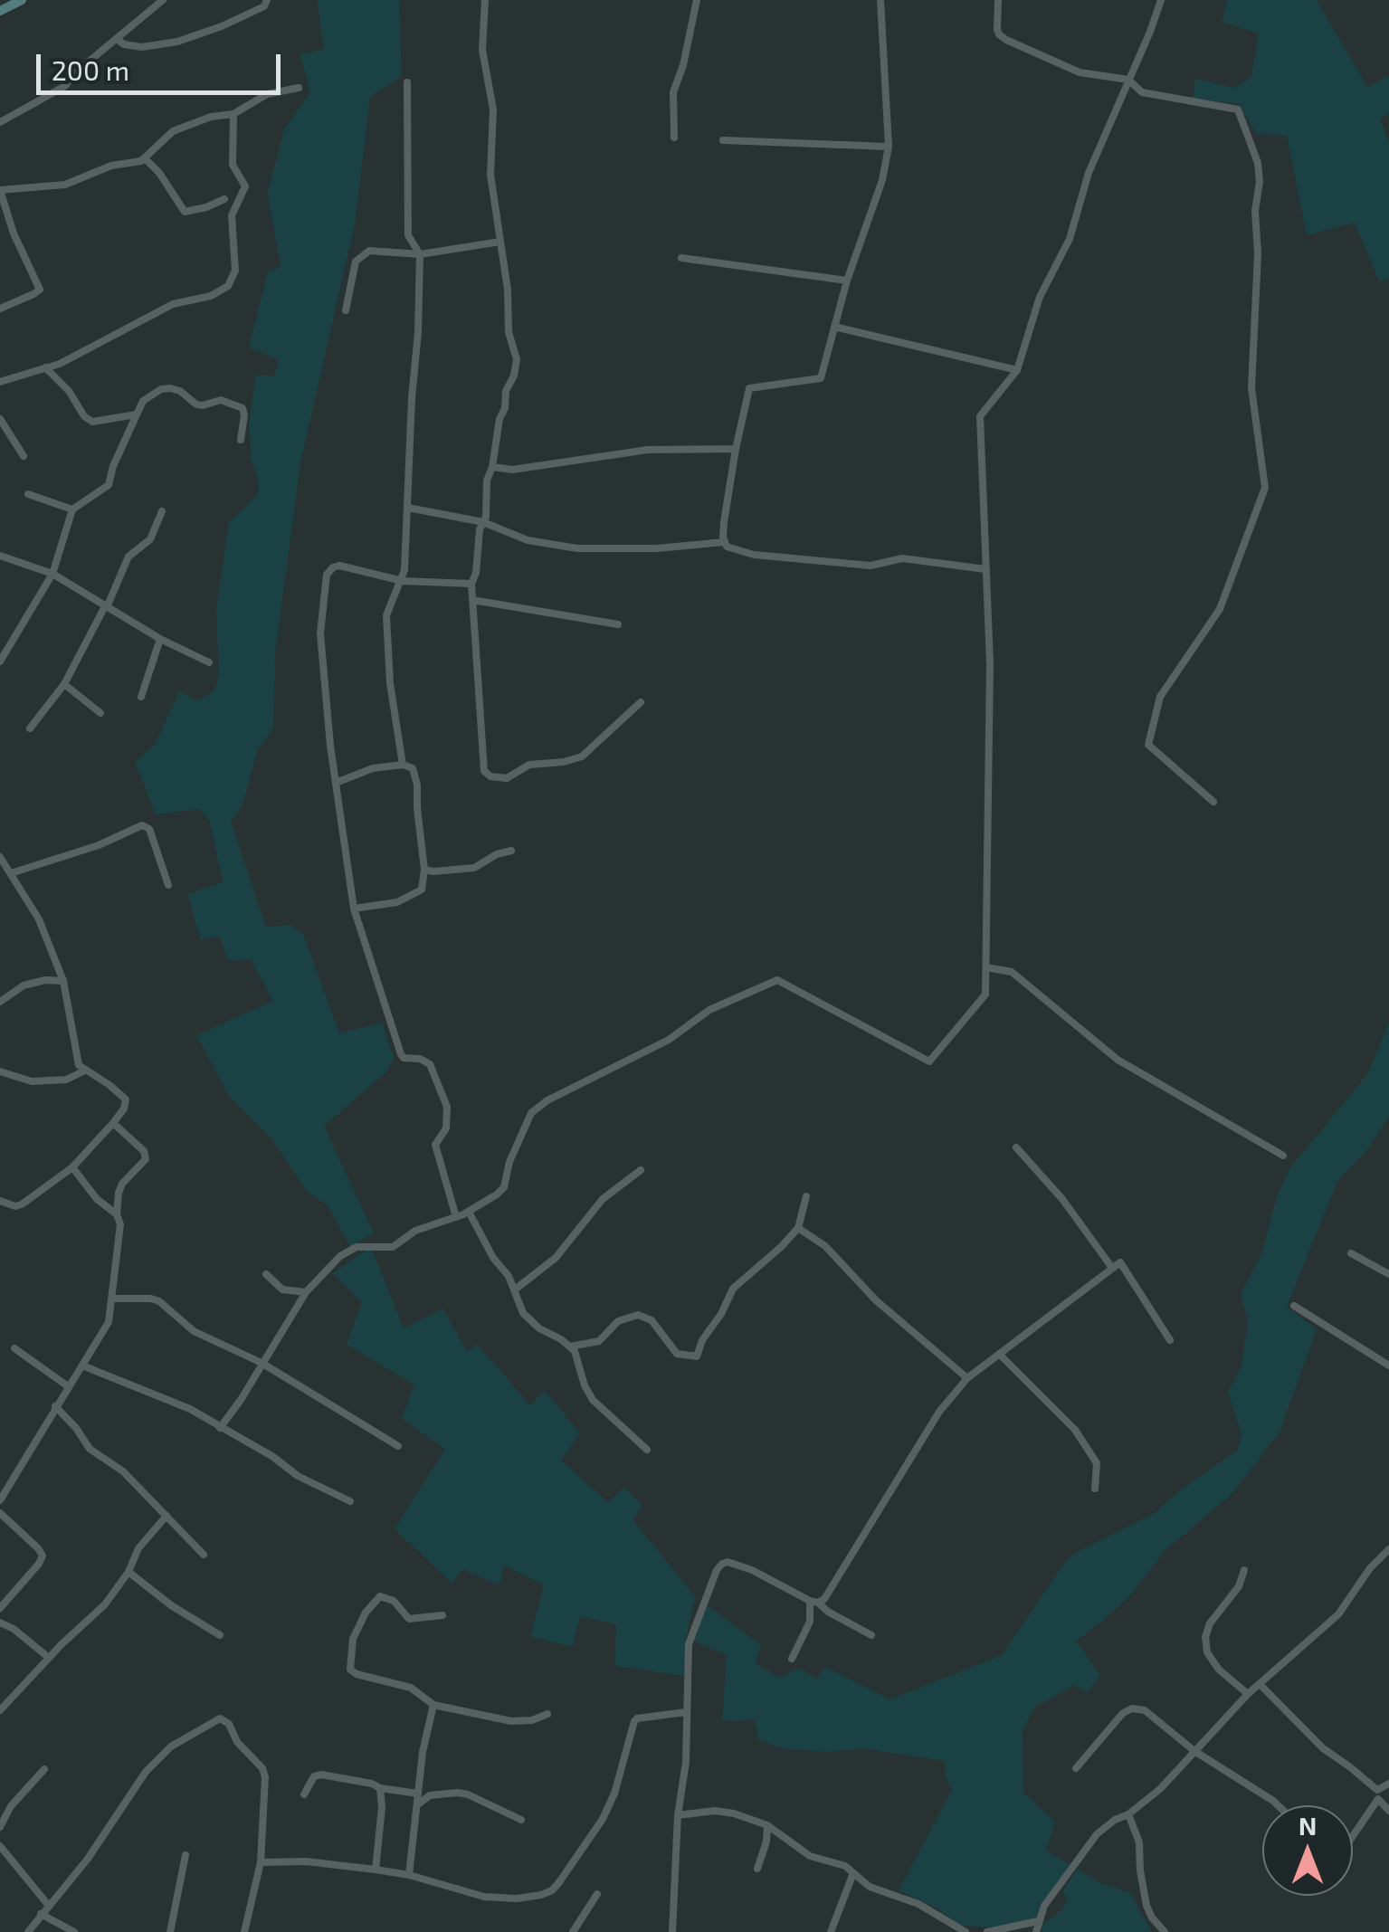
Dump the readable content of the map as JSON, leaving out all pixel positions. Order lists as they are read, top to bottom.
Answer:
{
  "scale_bar": "200 m",
  "north": "top"
}
